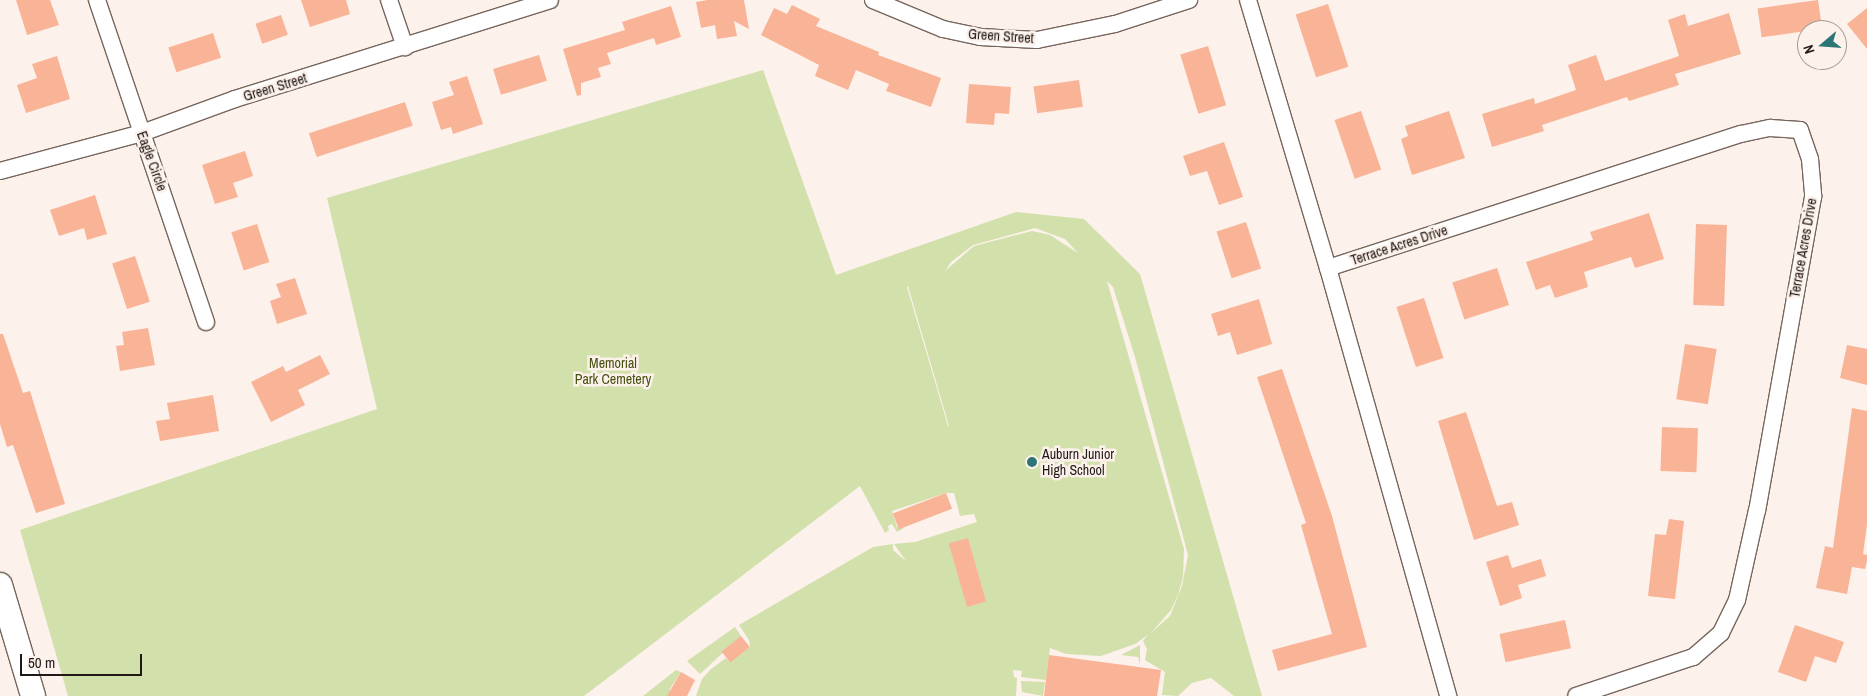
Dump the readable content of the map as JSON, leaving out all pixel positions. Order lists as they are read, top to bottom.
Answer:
{
  "streets": {
    "street": ["Green Street", "Eagle Circle", "Terrace Acres Drive"]
  },
  "crossings": [
    ["Green Street", "Eagle Circle"]
  ],
  "parks": ["Memorial Park Cemetery"],
  "places": ["Auburn Junior High School"],
  "scale_bar": "50 m",
  "north": "left"
}
